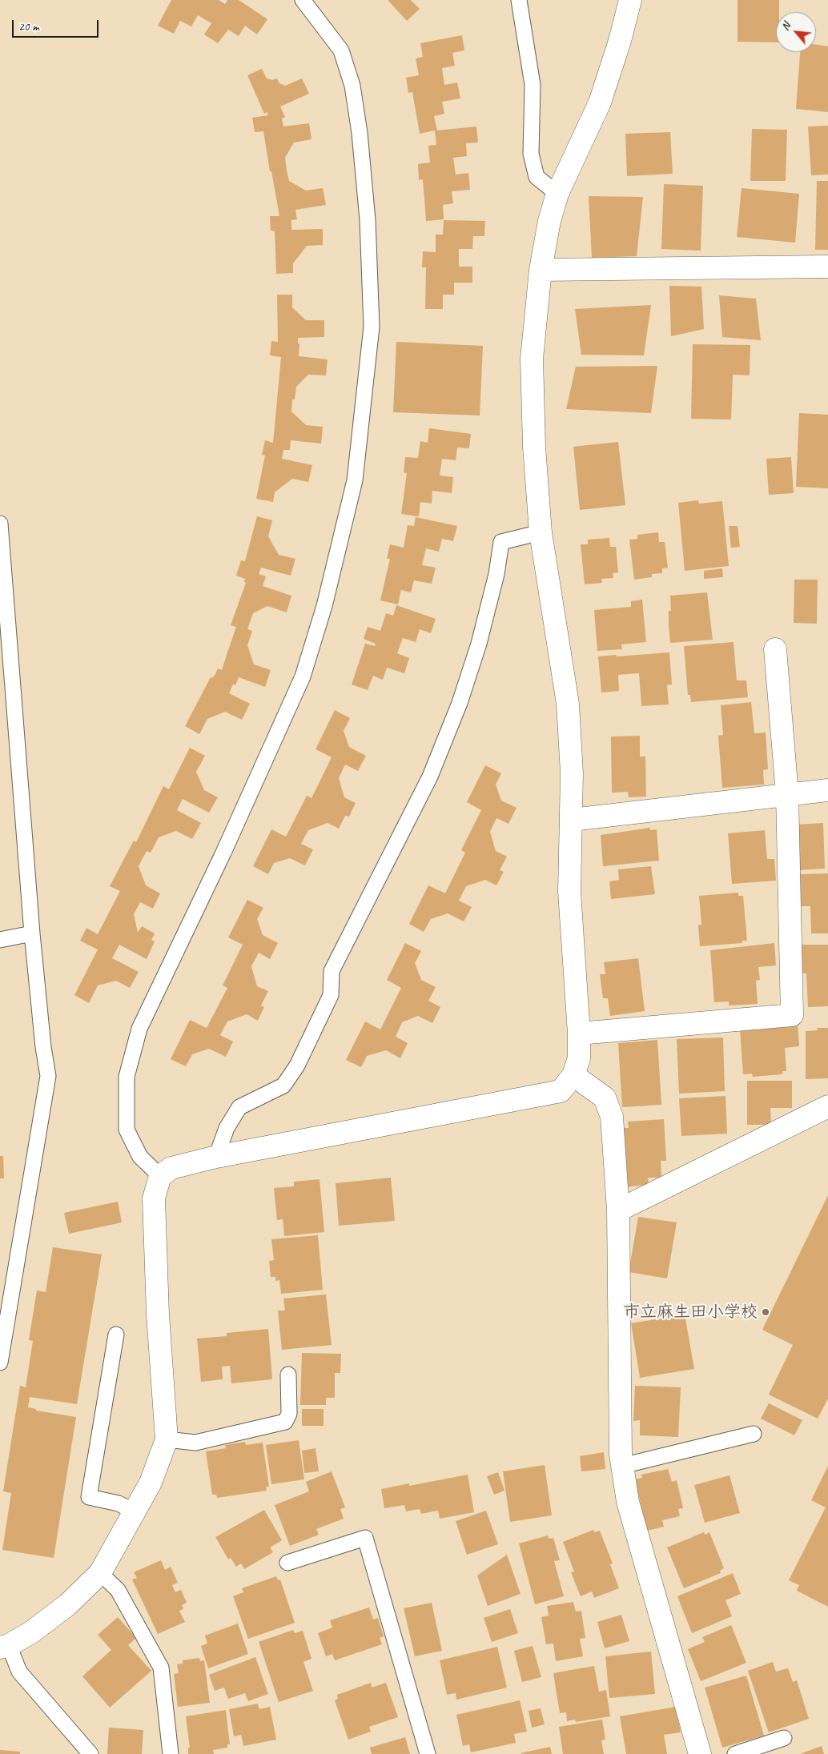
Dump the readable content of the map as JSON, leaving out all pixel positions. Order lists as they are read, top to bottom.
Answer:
{
  "places": ["市立麻生田小学校"],
  "scale_bar": "20 m",
  "north": "top left"
}
